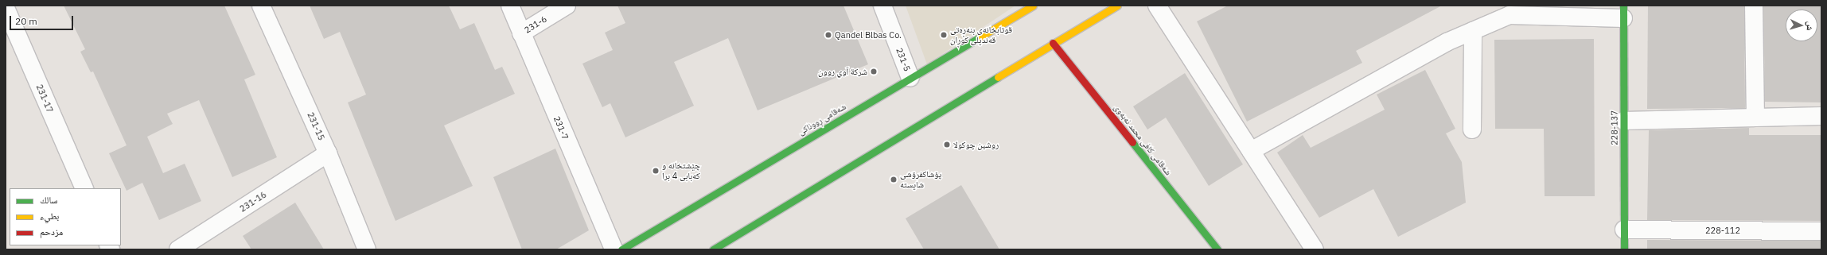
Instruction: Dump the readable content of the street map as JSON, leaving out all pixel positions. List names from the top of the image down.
{
  "streets": {
    "main road": ["شەقامی ڕووناکی", "228-137", "شەقامی کافی محمد نەبەوی"],
    "street": [
      "231-6",
      "231-5",
      "231-17",
      "231-15",
      "231-7",
      "231-16",
      "228-112"
    ]
  },
  "crossings": [
    ["231-6", "231-7"],
    ["231-5", "شەقامی ڕووناکی"],
    ["231-15", "231-16"],
    ["228-137", "228-112"]
  ],
  "places": [
    "Qandel Blbas Co.",
    "قوتابخانەی بنەڕەتی قەندیلی کوڕان",
    "شركة آوي روون",
    "روشين چوكولا",
    "چێشتخانە و کەبابی 4 برا",
    "پۆشاکفرۆشی شایستە"
  ],
  "legend": ["سالك", "بطيء", "مزدحم"],
  "scale_bar": "20 m",
  "north": "right"
}
